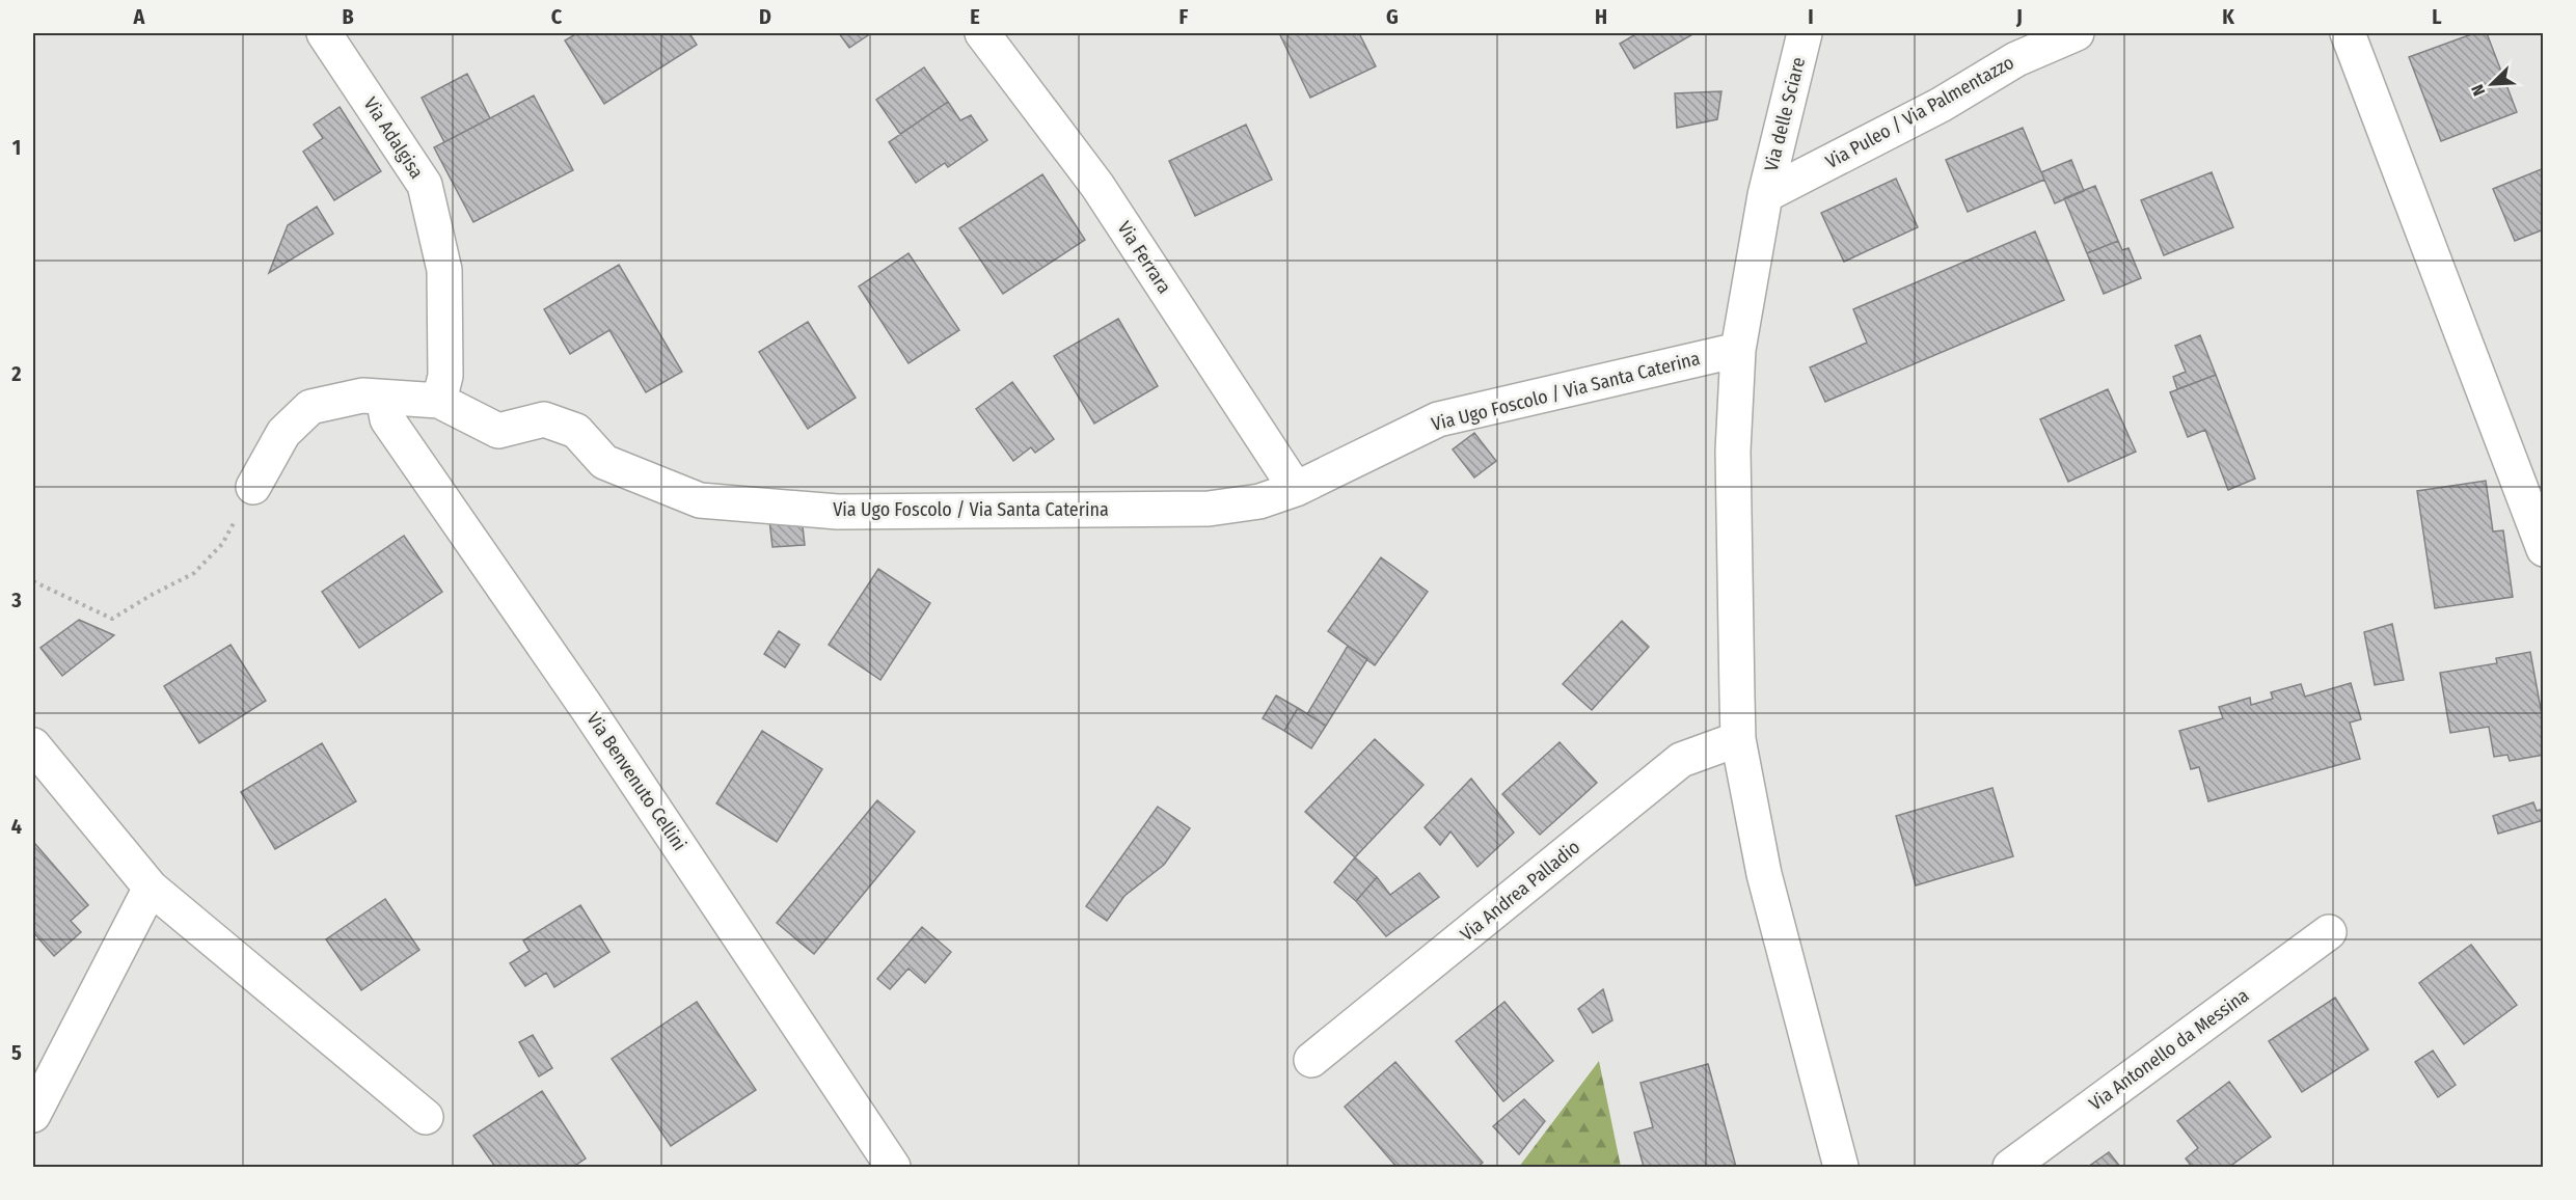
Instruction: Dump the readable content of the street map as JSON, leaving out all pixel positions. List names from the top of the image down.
{
  "streets": {
    "street": [
      "Via Puleo / Via Palmentazzo",
      "Via delle Sciare",
      "Via Adalgisa",
      "Via Ferrara",
      "Via Ugo Foscolo / Via Santa Caterina",
      "Via Benvenuto Cellini",
      "Via Andrea Palladio",
      "Via Antonello da Messina"
    ]
  },
  "crossings": [
    ["Via Puleo / Via Palmentazzo", "Via delle Sciare"],
    ["Via delle Sciare", "Via Ugo Foscolo / Via Santa Caterina"],
    ["Via delle Sciare", "Via Andrea Palladio"],
    ["Via Adalgisa", "Via Ugo Foscolo / Via Santa Caterina"],
    ["Via Ferrara", "Via Ugo Foscolo / Via Santa Caterina"],
    ["Via Ugo Foscolo / Via Santa Caterina", "Via Benvenuto Cellini"]
  ],
  "north": "bottom left",
  "grid": {
    "columns": [
      "A",
      "B",
      "C",
      "D",
      "E",
      "F",
      "G",
      "H",
      "I",
      "J",
      "K",
      "L"
    ],
    "rows": [
      "1",
      "2",
      "3",
      "4",
      "5"
    ]
  }
}
